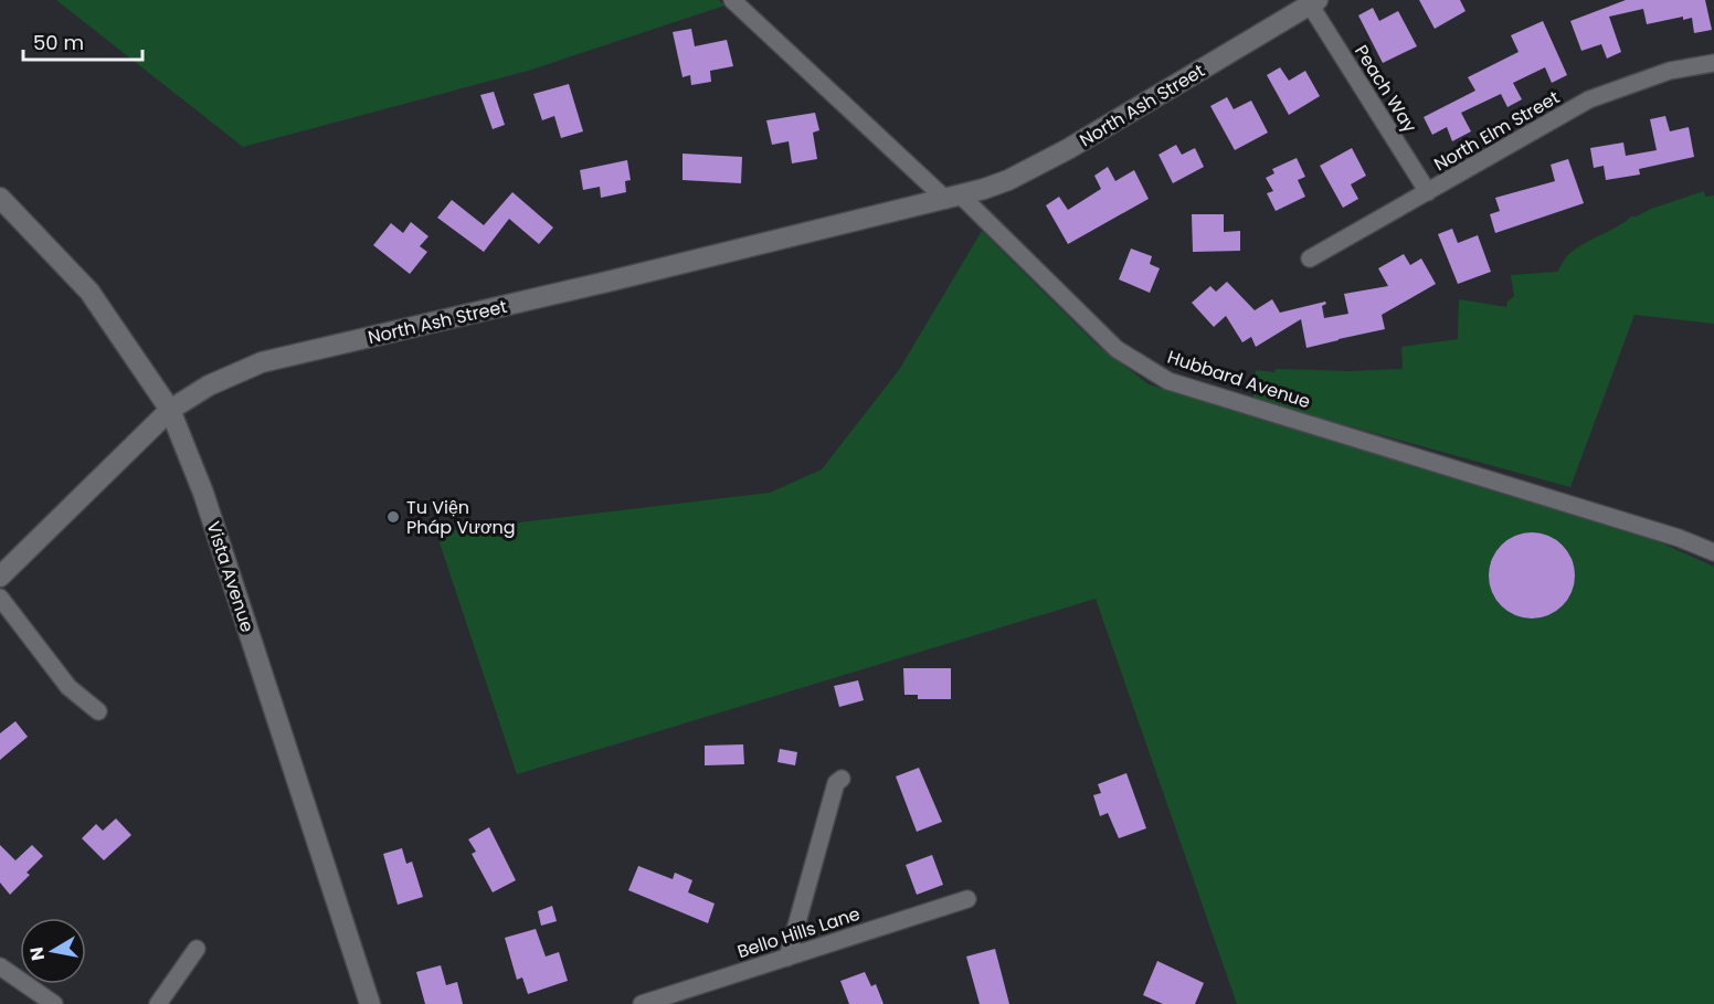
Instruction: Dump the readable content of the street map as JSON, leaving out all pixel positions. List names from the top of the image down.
{
  "streets": {
    "main road": ["North Ash Street", "Vista Avenue"],
    "street": [
      "Peach Way",
      "North Elm Street",
      "Hubbard Avenue",
      "Bello Hills Lane"
    ]
  },
  "crossings": [
    ["Peach Way", "North Ash Street"],
    ["Peach Way", "North Elm Street"],
    ["North Ash Street", "Hubbard Avenue"],
    ["North Ash Street", "Vista Avenue"]
  ],
  "places": ["Tu Viện Pháp Vương"],
  "scale_bar": "50 m",
  "north": "left"
}
